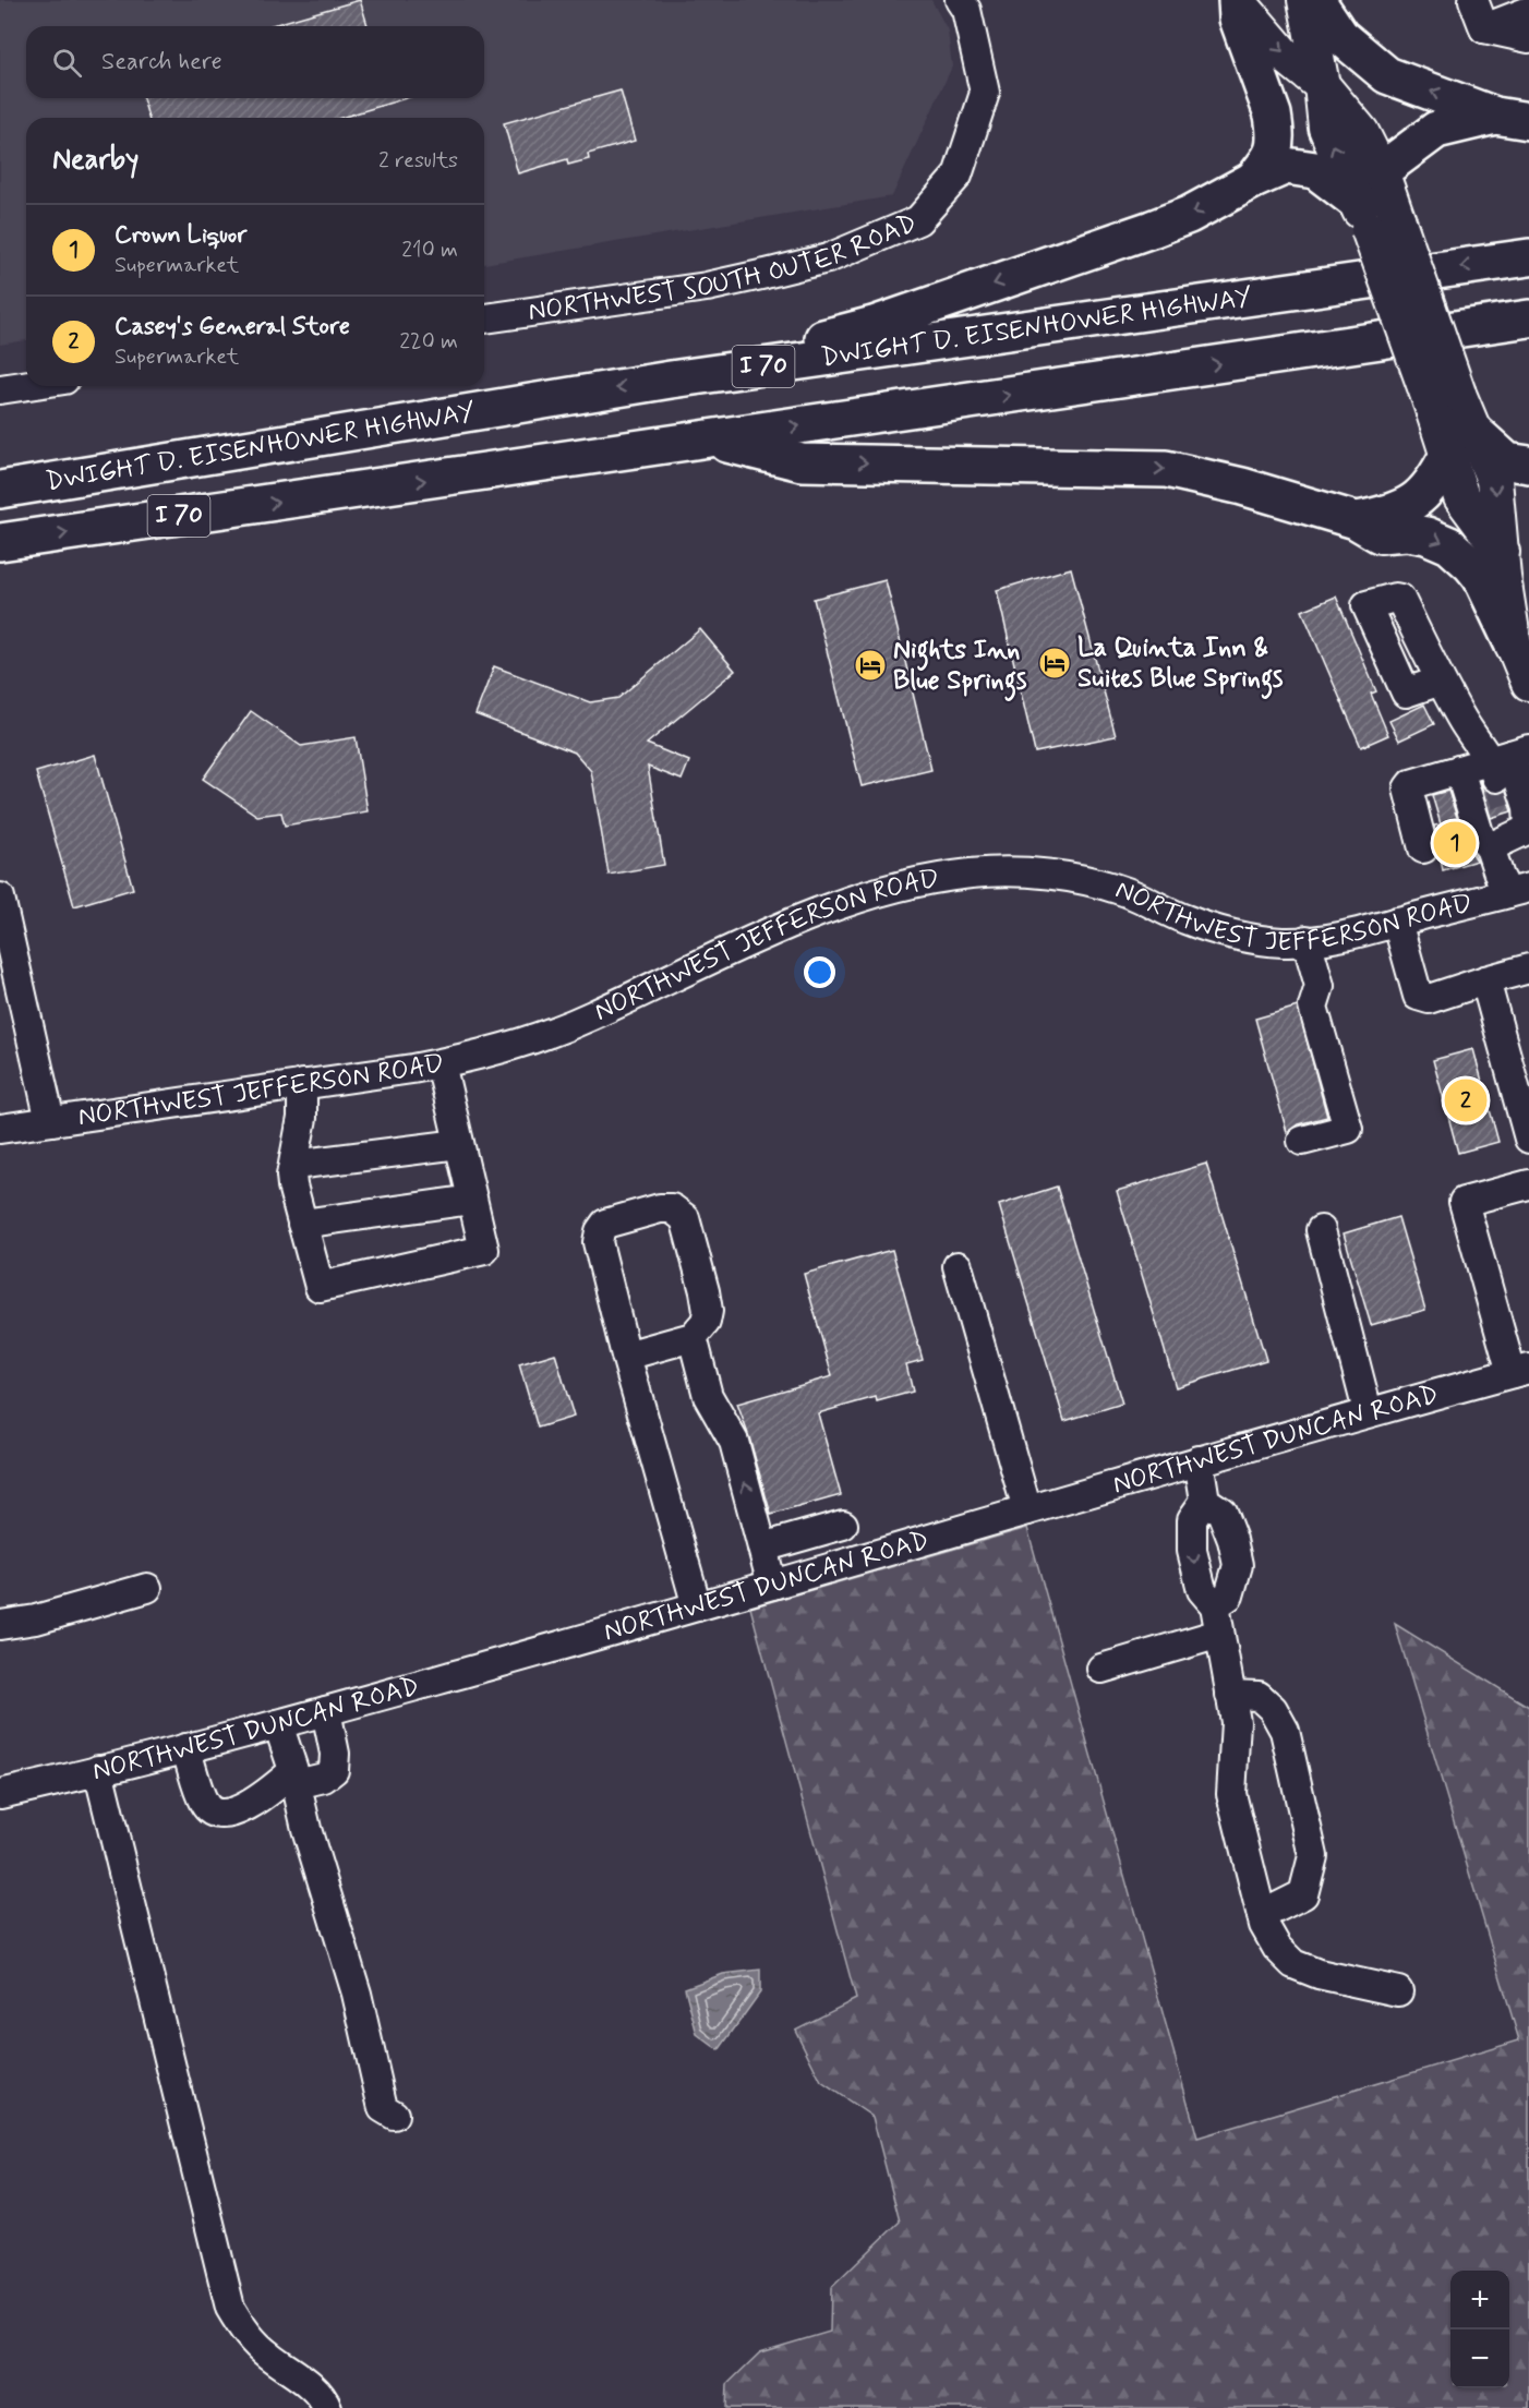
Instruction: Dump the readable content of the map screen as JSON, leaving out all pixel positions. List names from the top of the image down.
{
  "streets": {
    "highway": ["DWIGHT D. EISENHOWER HIGHWAY", "I 70"],
    "street": ["NORTHWEST SOUTH OUTER ROAD", "NORTHWEST JEFFERSON ROAD", "NORTHWEST DUNCAN ROAD"]
  },
  "places": {
    "hotel": ["La Quinta Inn & Suites Blue Springs", "Nights Inn Blue Springs"]
  },
  "page": {
    "search": "Search here",
    "heading": ["Nearby", "2 results"],
    "list": [
      {
        "mark": "1",
        "name": "Crown Liquor",
        "note": "Supermarket",
        "value": "210 m"
      },
      {
        "mark": "2",
        "name": "Casey's General Store",
        "note": "Supermarket",
        "value": "220 m"
      }
    ],
    "pins": ["1", "2"],
    "map_buttons": ["+", "−"]
  }
}
